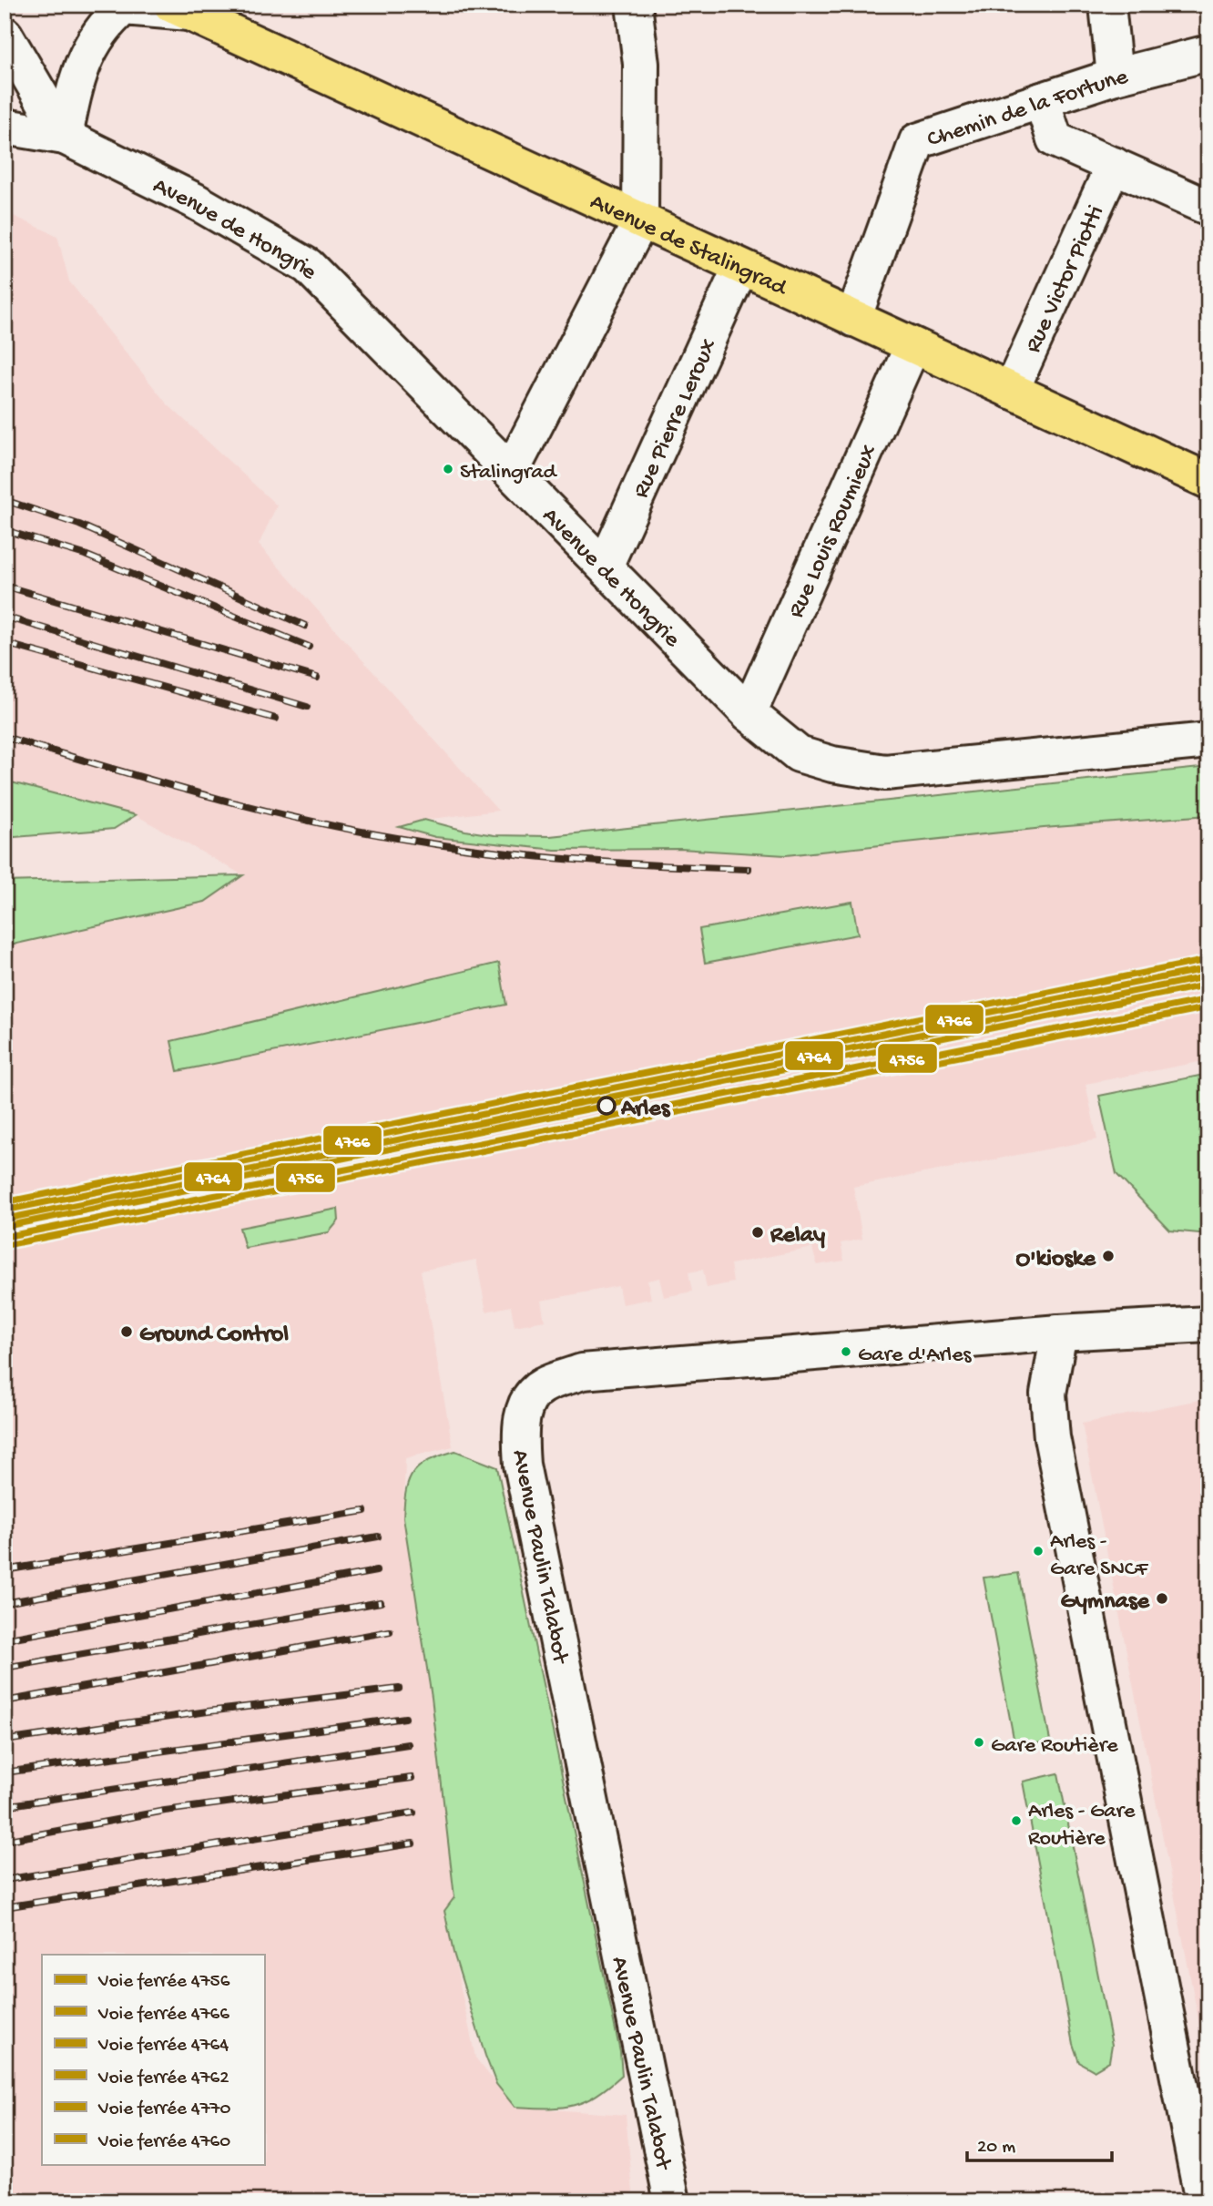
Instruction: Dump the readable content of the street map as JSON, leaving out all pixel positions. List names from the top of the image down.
{
  "streets": {
    "main road": ["Avenue de Stalingrad"],
    "street": [
      "Chemin de la Fortune",
      "Avenue de Hongrie",
      "Rue Victor Piotti",
      "Rue Pierre Leroux",
      "Rue Louis Roumieux",
      "Avenue Paulin Talabot"
    ]
  },
  "crossings": [
    ["Chemin de la Fortune", "Avenue de Stalingrad"],
    ["Avenue de Hongrie", "Rue Pierre Leroux"],
    ["Avenue de Hongrie", "Rue Louis Roumieux"],
    ["Avenue de Stalingrad", "Rue Victor Piotti"],
    ["Avenue de Stalingrad", "Rue Pierre Leroux"],
    ["Avenue de Stalingrad", "Rue Louis Roumieux"]
  ],
  "places": [
    "Stalingrad",
    "Arles",
    "Relay",
    "O'kioske",
    "Ground Control",
    "Gare d'Arles",
    "Arles - Gare SNCF",
    "Gymnase",
    "Gare Routière",
    "Arles - Gare Routière"
  ],
  "lines": [
    "rail line 4762",
    "rail line 4766",
    "rail line 4764",
    "rail line 4770",
    "rail line 4756",
    "rail line 4760"
  ],
  "legend": [
    "Voie ferrée 4756",
    "Voie ferrée 4766",
    "Voie ferrée 4764",
    "Voie ferrée 4762",
    "Voie ferrée 4770",
    "Voie ferrée 4760"
  ],
  "scale_bar": "20 m"
}
